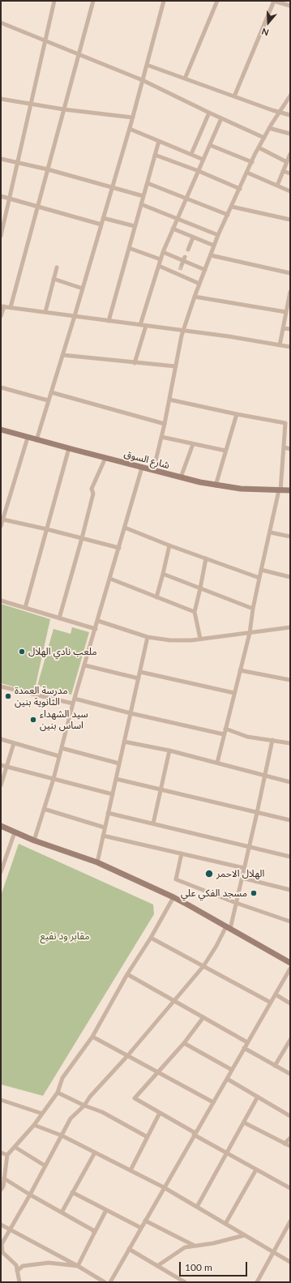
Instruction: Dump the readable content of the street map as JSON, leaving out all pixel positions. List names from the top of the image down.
{
  "streets": {
    "street": ["شارع السوق"]
  },
  "parks": ["مقابر ود نفيع"],
  "places": [
    "ملعب نادي الهلال",
    "مدرسة العمدة الثانوية بنين",
    "سيد الشهداء اساس بنين",
    "الهلال الاحمر",
    "مسجد الفكي علي"
  ],
  "scale_bar": "100 m",
  "north": "bottom"
}
